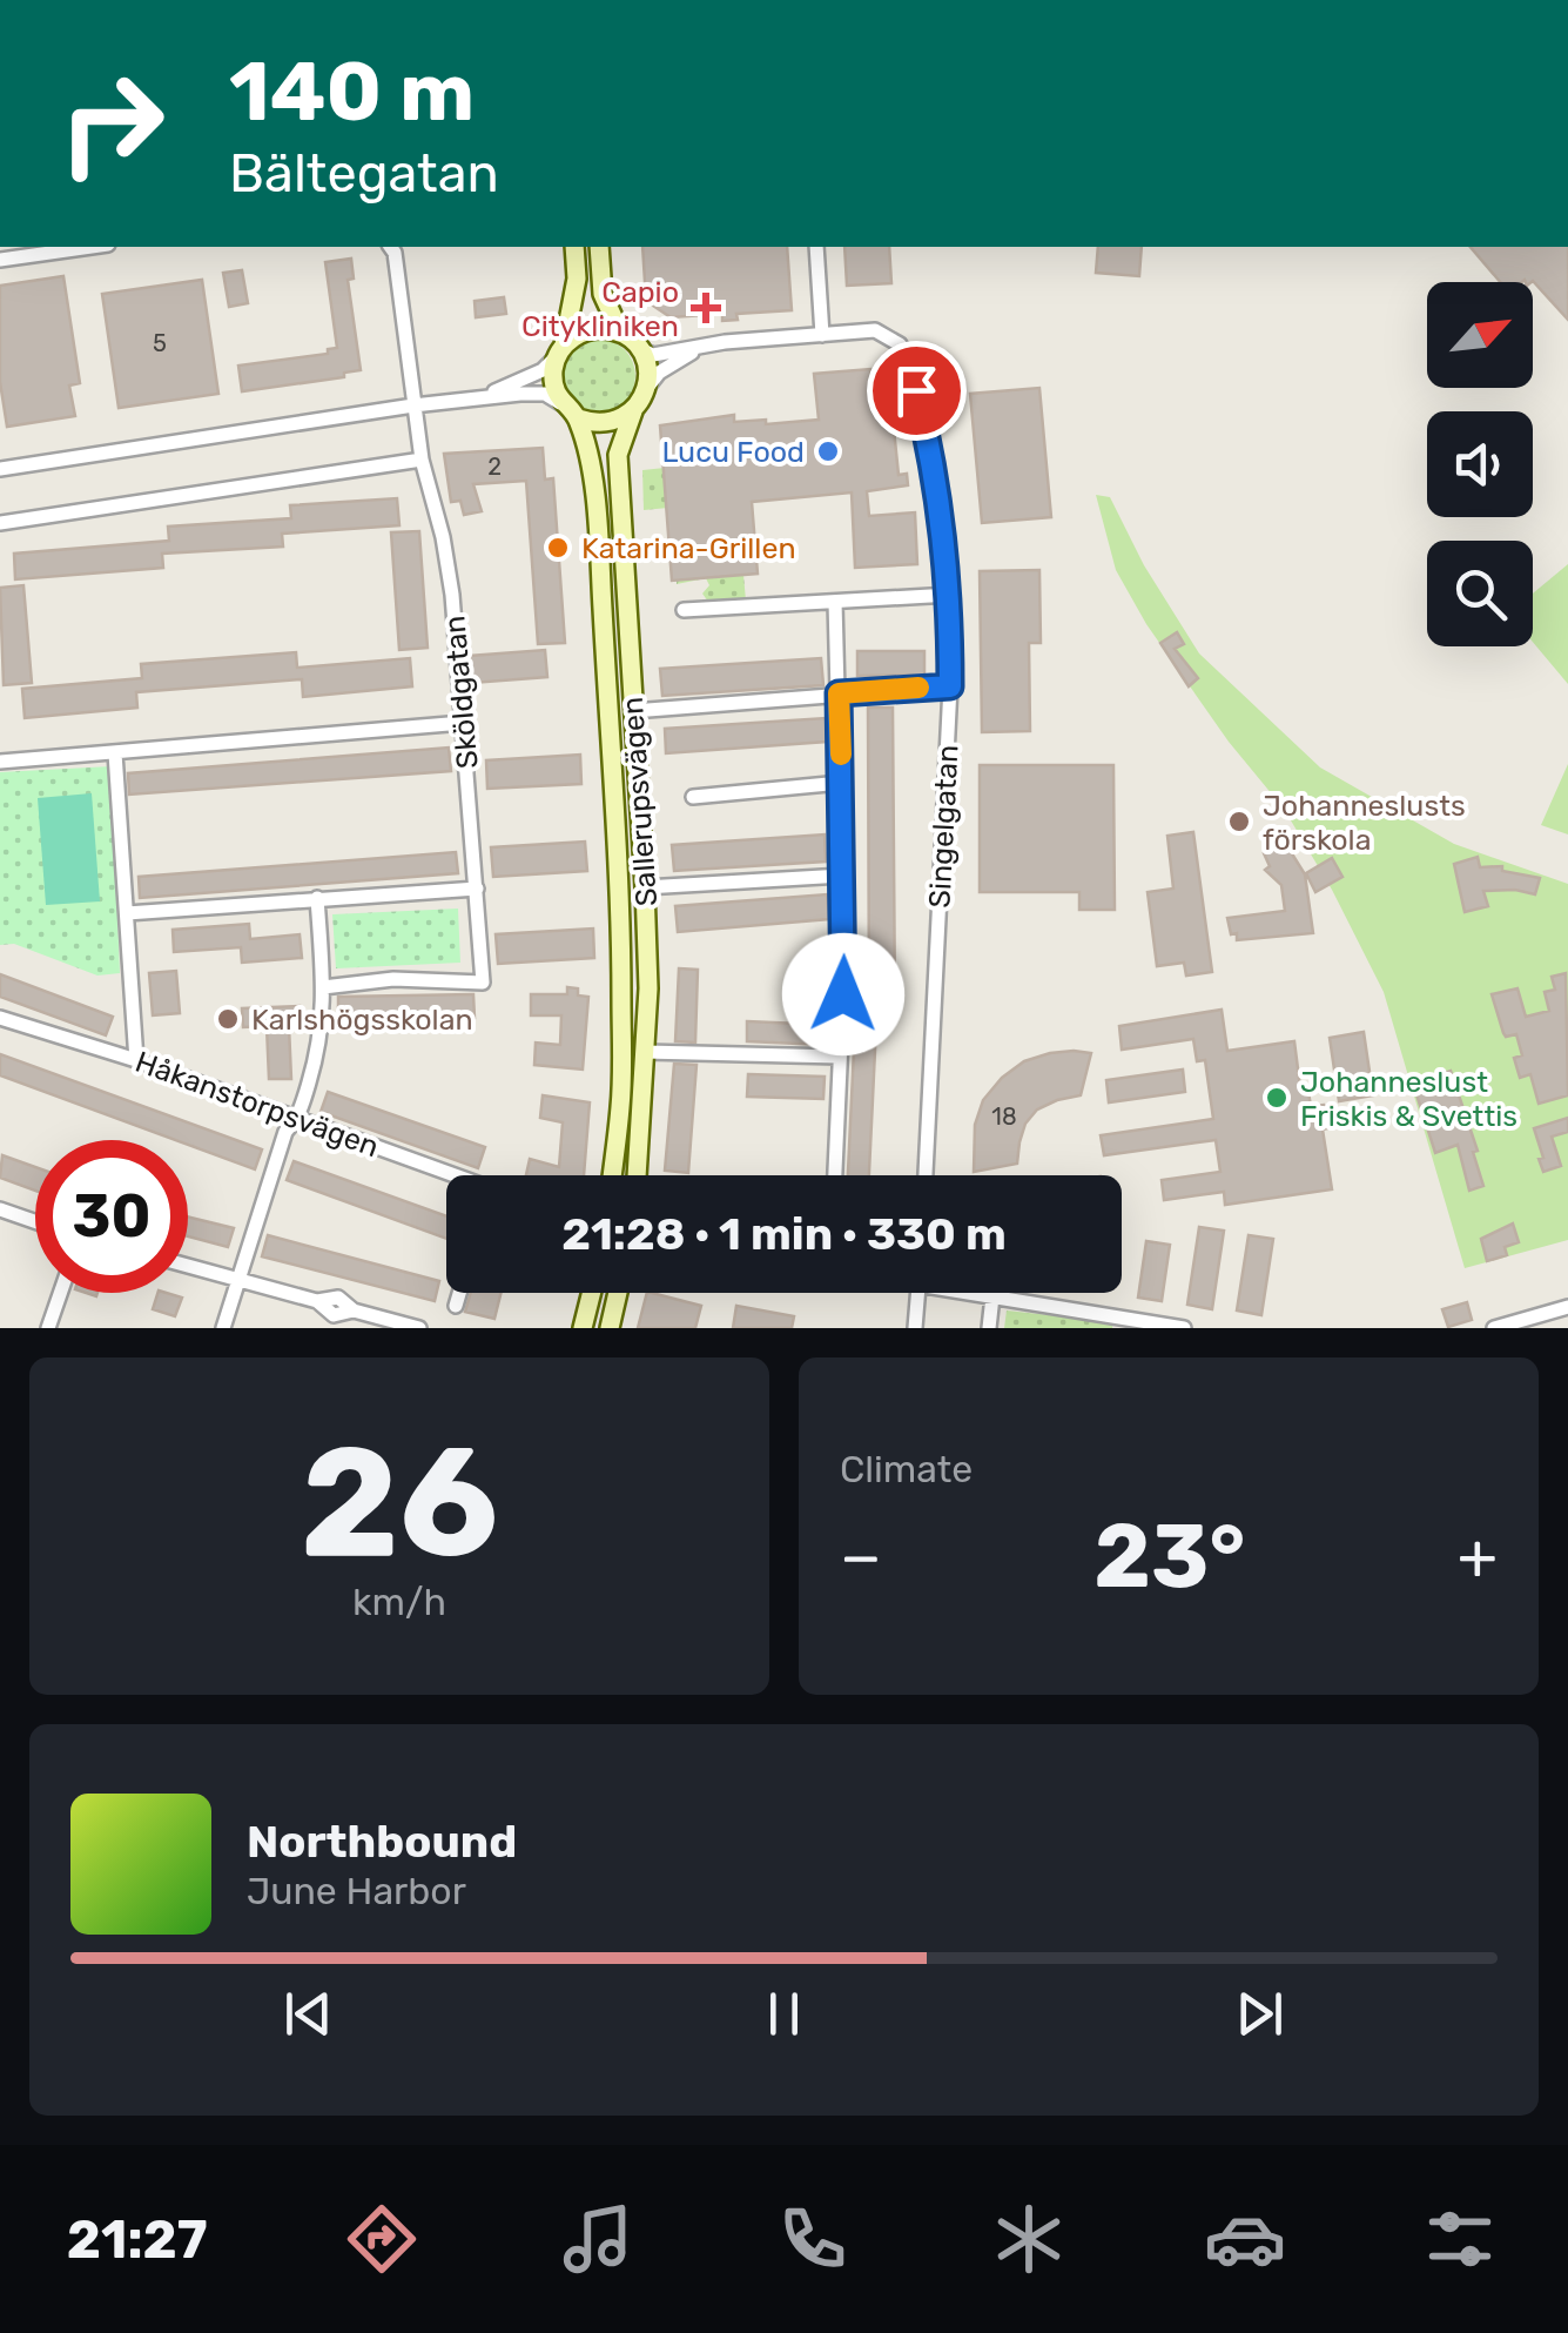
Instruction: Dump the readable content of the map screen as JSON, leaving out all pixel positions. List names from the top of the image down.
{
  "streets": {
    "main road": ["Sallerupsvägen"],
    "street": ["Sköldgatan", "Singelgatan", "Håkanstorpsvägen"]
  },
  "crossings": [
    ["Sallerupsvägen", "Singelgatan"]
  ],
  "places": {
    "health": ["Capio Citykliniken"],
    "other": [
      "Lucu Food",
      "Katarina-Grillen",
      "Johanneslusts förskola",
      "Karlshögsskolan",
      "Johanneslust Friskis & Svettis"
    ]
  },
  "house_numbers": ["5", "2", "18"],
  "north": "top right",
  "page": {
    "turn": ["140 m", "Bältegatan"],
    "limit": "30",
    "trip": "21:28 · 1 min · 330 m",
    "tile": [
      ["26", "km/h"],
      "Climate"
    ],
    "heat": ["−", "23°", "+"],
    "song": ["Northbound", "June Harbor"],
    "tabs": "21:27"
  }
}
